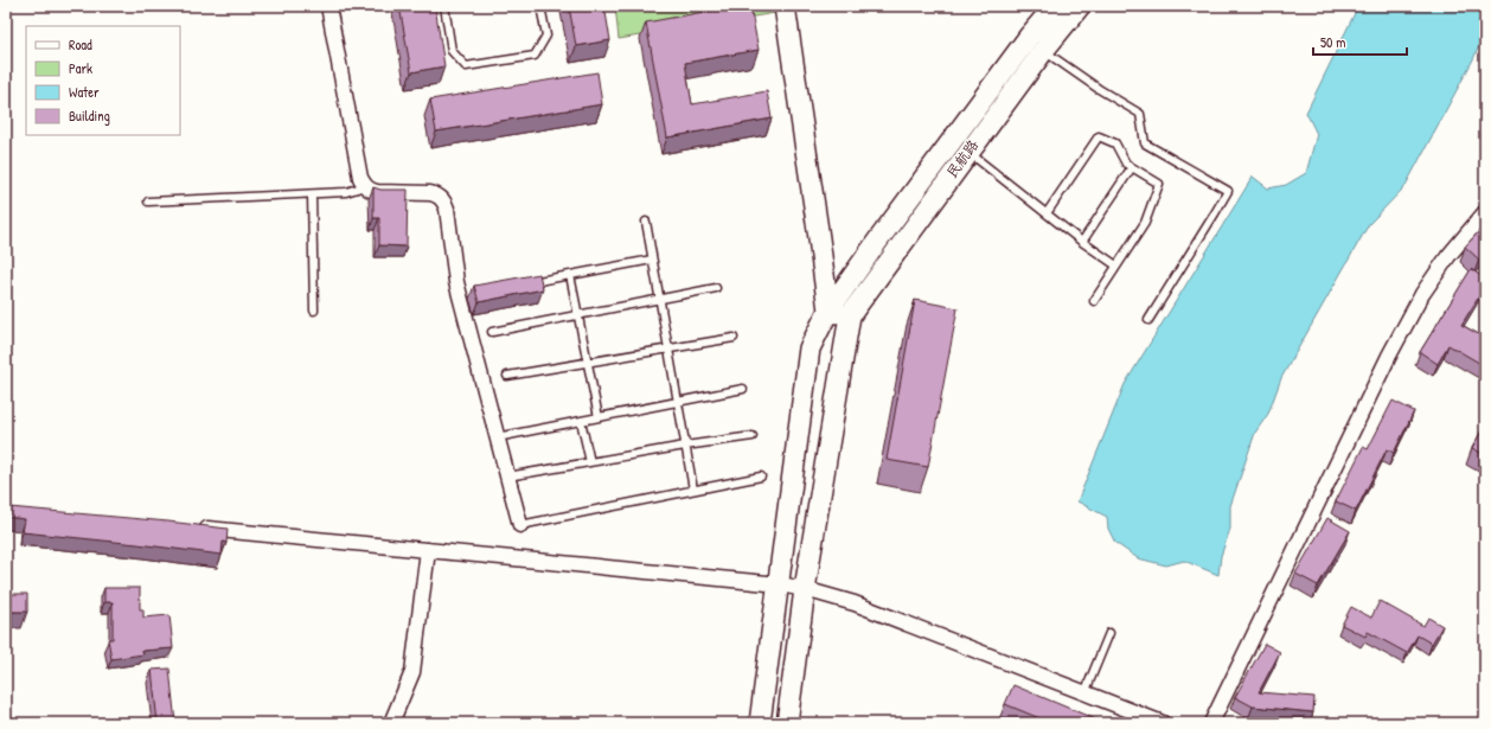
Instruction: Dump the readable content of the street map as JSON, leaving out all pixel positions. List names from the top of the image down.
{
  "streets": {
    "main road": ["民航路"]
  },
  "legend": [
    "Road",
    "Park",
    "Water",
    "Building"
  ],
  "scale_bar": "50 m"
}
